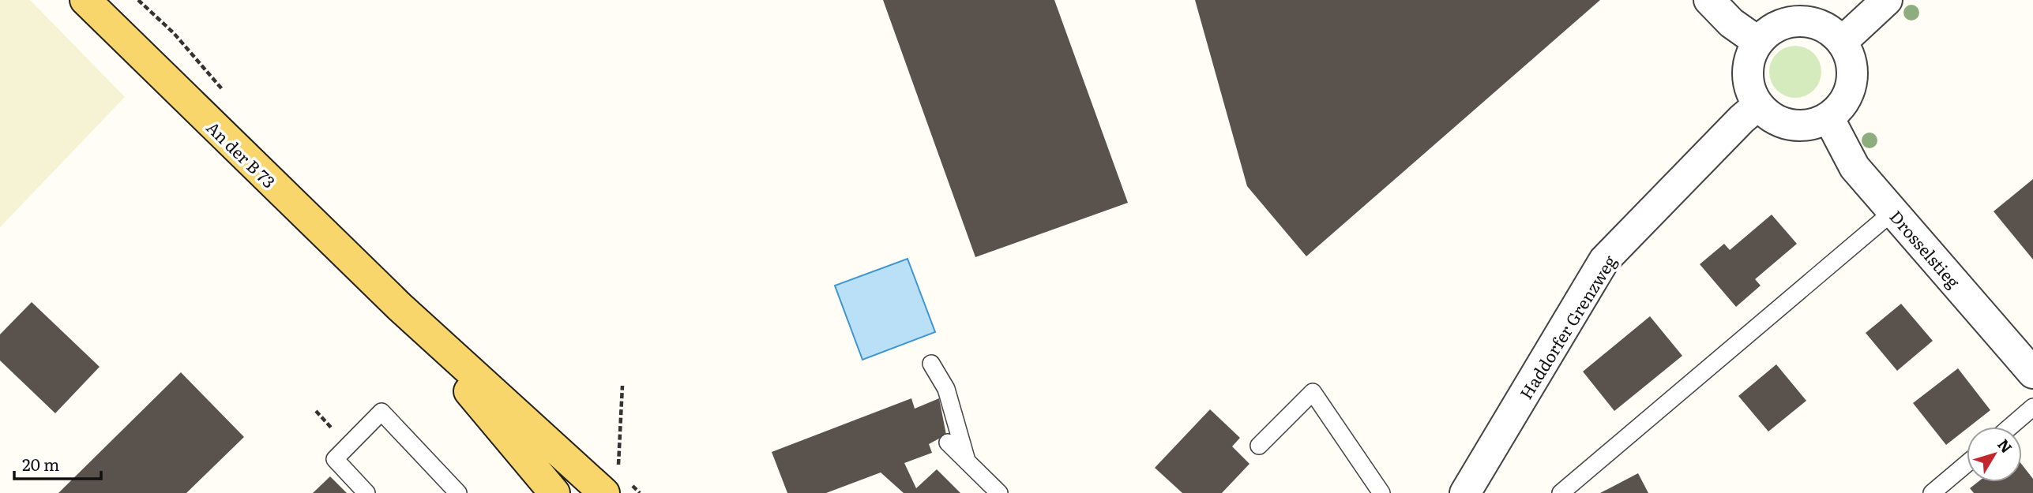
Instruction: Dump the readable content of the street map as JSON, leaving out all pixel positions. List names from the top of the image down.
{
  "streets": {
    "main road": ["An der B 73"],
    "street": ["Drosselstieg", "Haddorfer Grenzweg"]
  },
  "crossings": [
    ["Drosselstieg", "Haddorfer Grenzweg"]
  ],
  "scale_bar": "20 m",
  "north": "top right"
}
